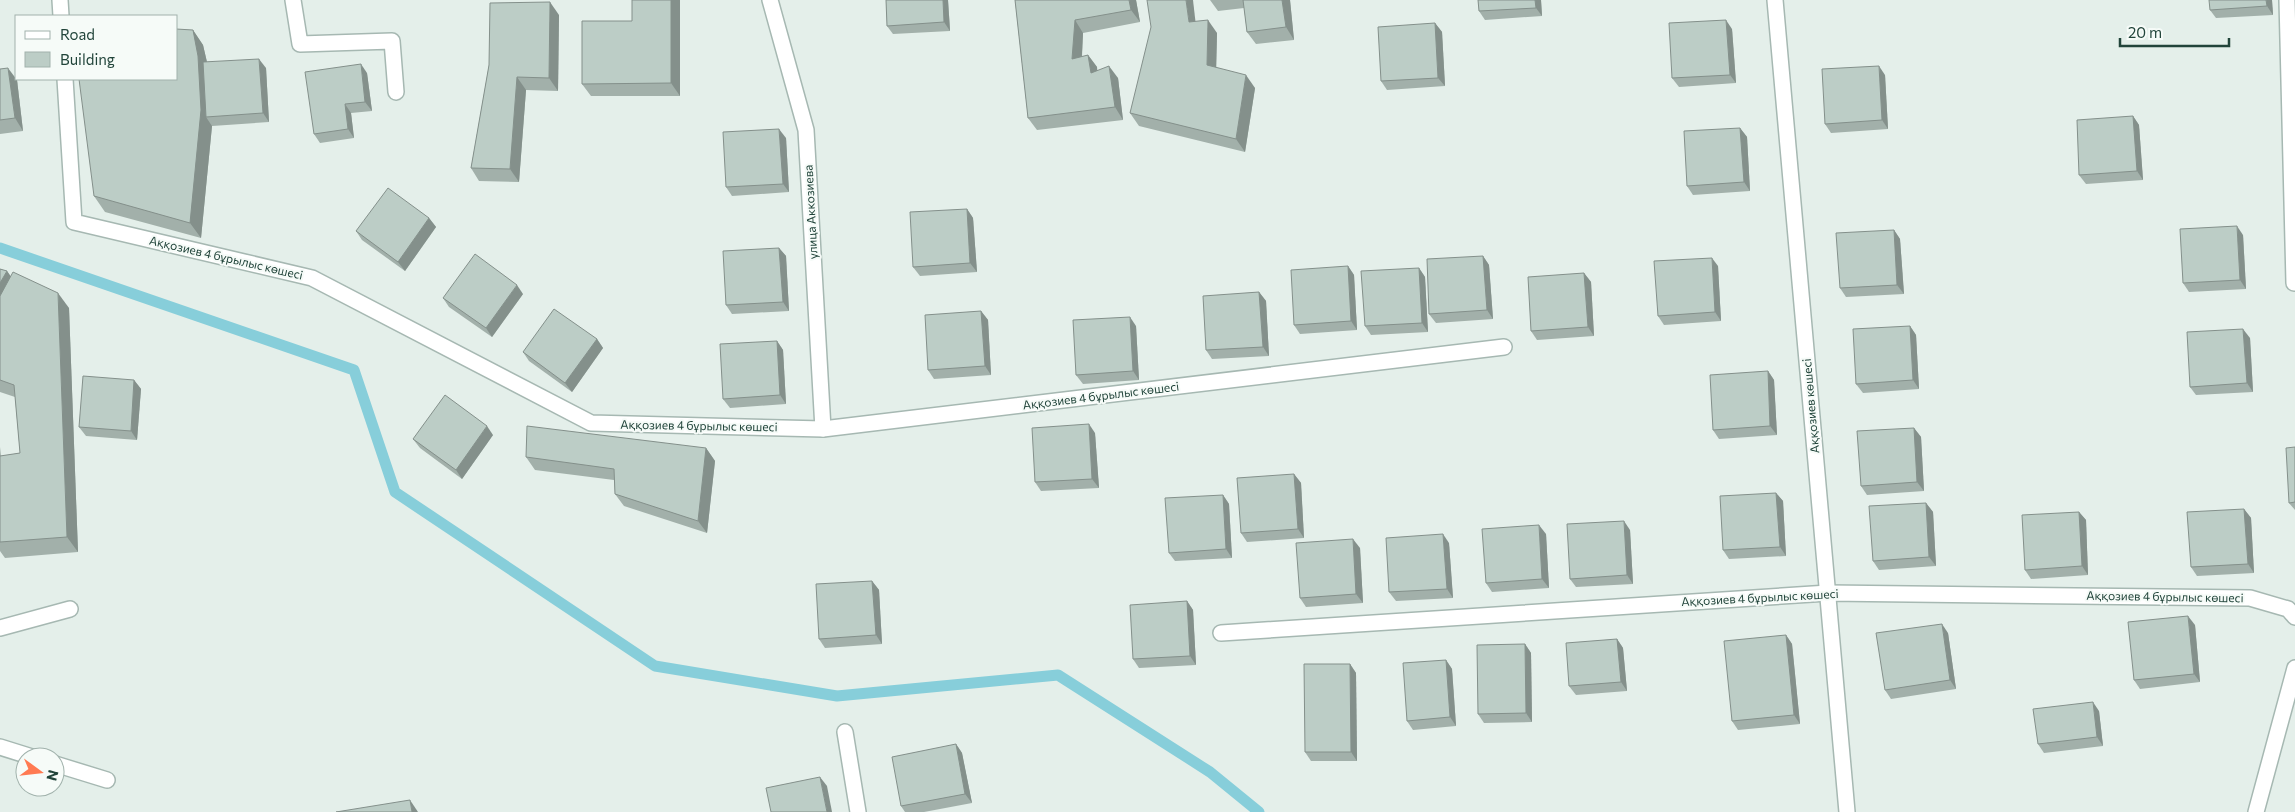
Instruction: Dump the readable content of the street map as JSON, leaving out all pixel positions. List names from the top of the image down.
{
  "streets": {
    "street": ["улица Аккозиева", "Аққозиев 4 бұрылыс көшесі", "Аққозиев көшесі"]
  },
  "crossings": [
    ["улица Аккозиева", "Аққозиев 4 бұрылыс көшесі"],
    ["Аққозиев 4 бұрылыс көшесі", "Аққозиев көшесі"]
  ],
  "legend": ["Road", "Building"],
  "scale_bar": "20 m",
  "north": "right"
}
